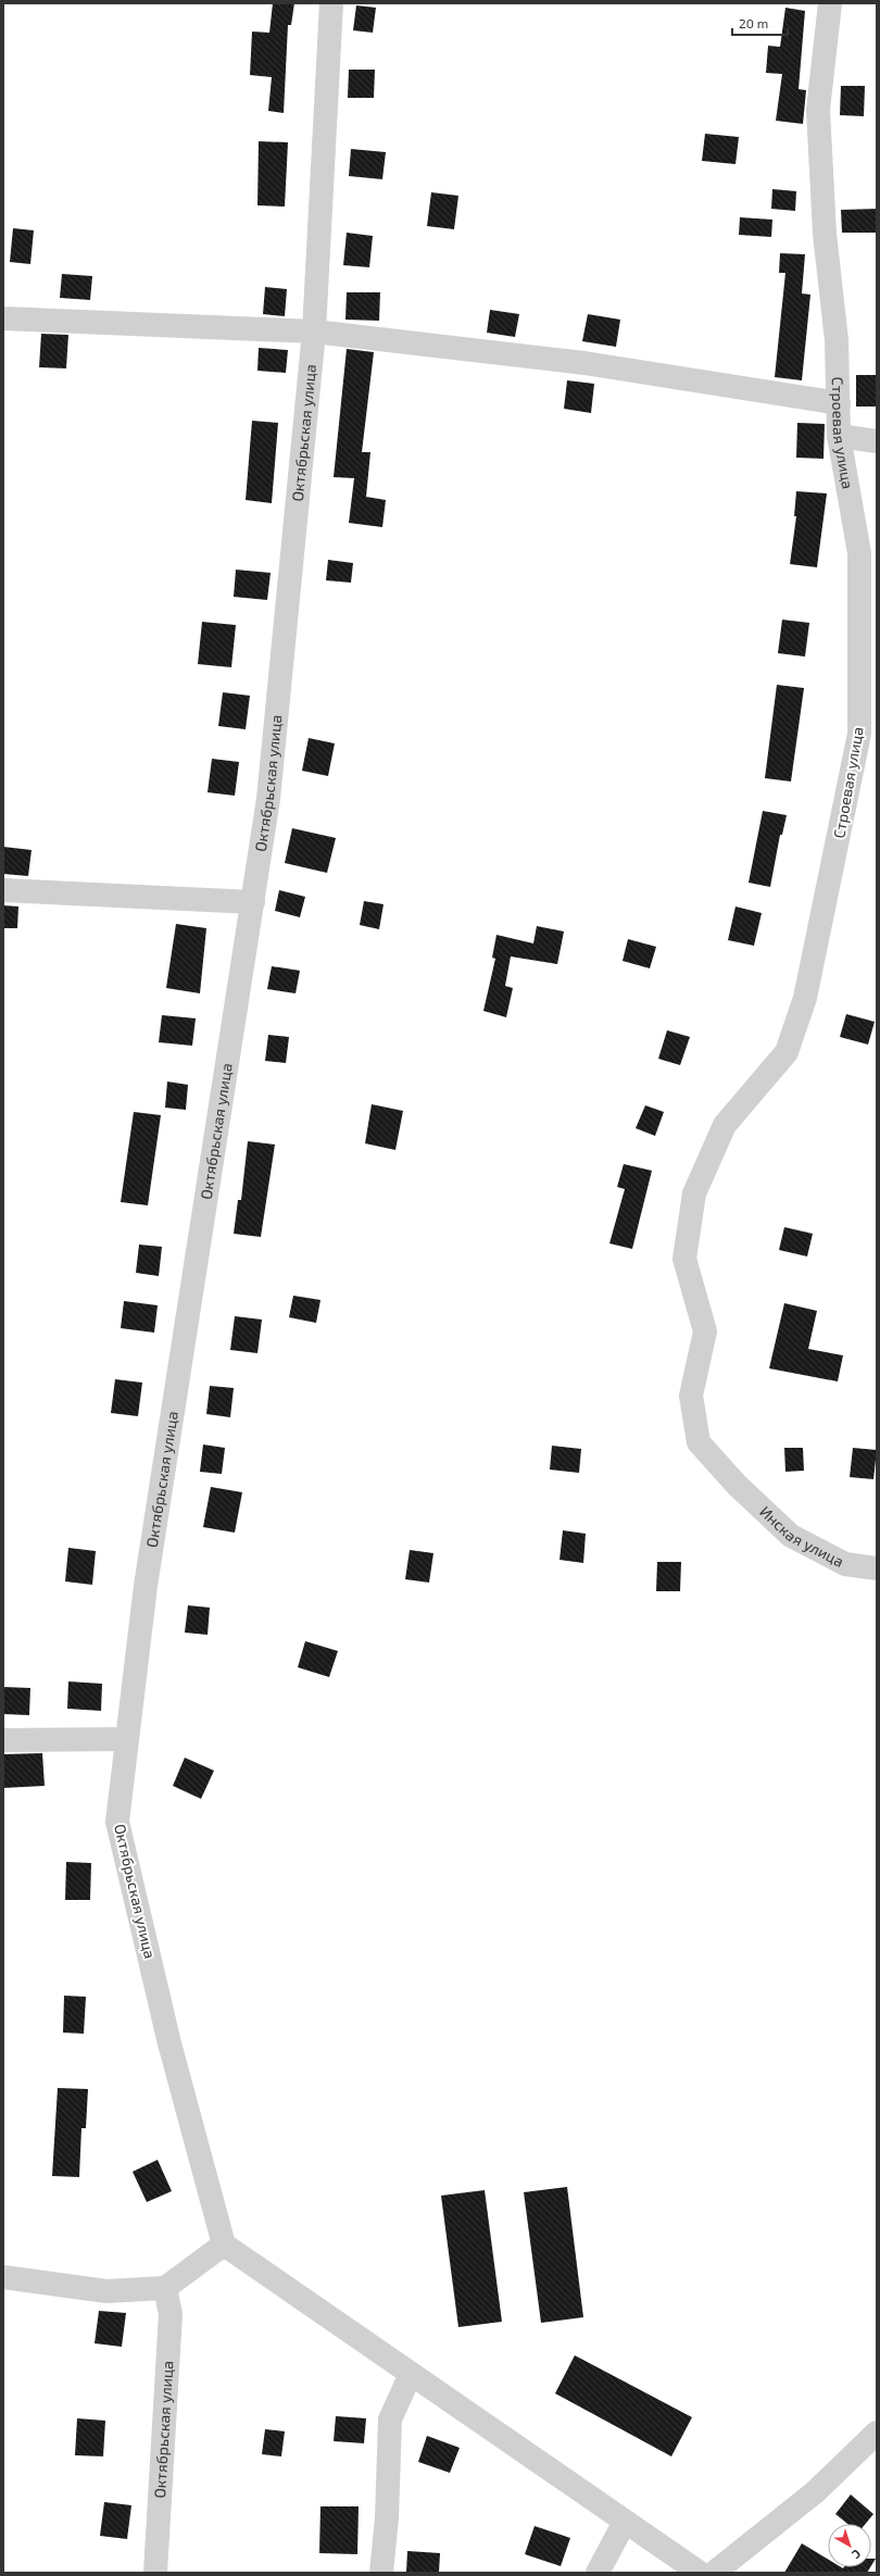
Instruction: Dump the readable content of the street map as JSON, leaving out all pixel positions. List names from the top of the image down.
{
  "streets": {
    "street": ["Октябрьская улица", "Строевая улица", "Инская улица"]
  },
  "crossings": [
    ["Строевая улица", "Инская улица"]
  ],
  "scale_bar": "20 m",
  "north": "bottom right"
}
